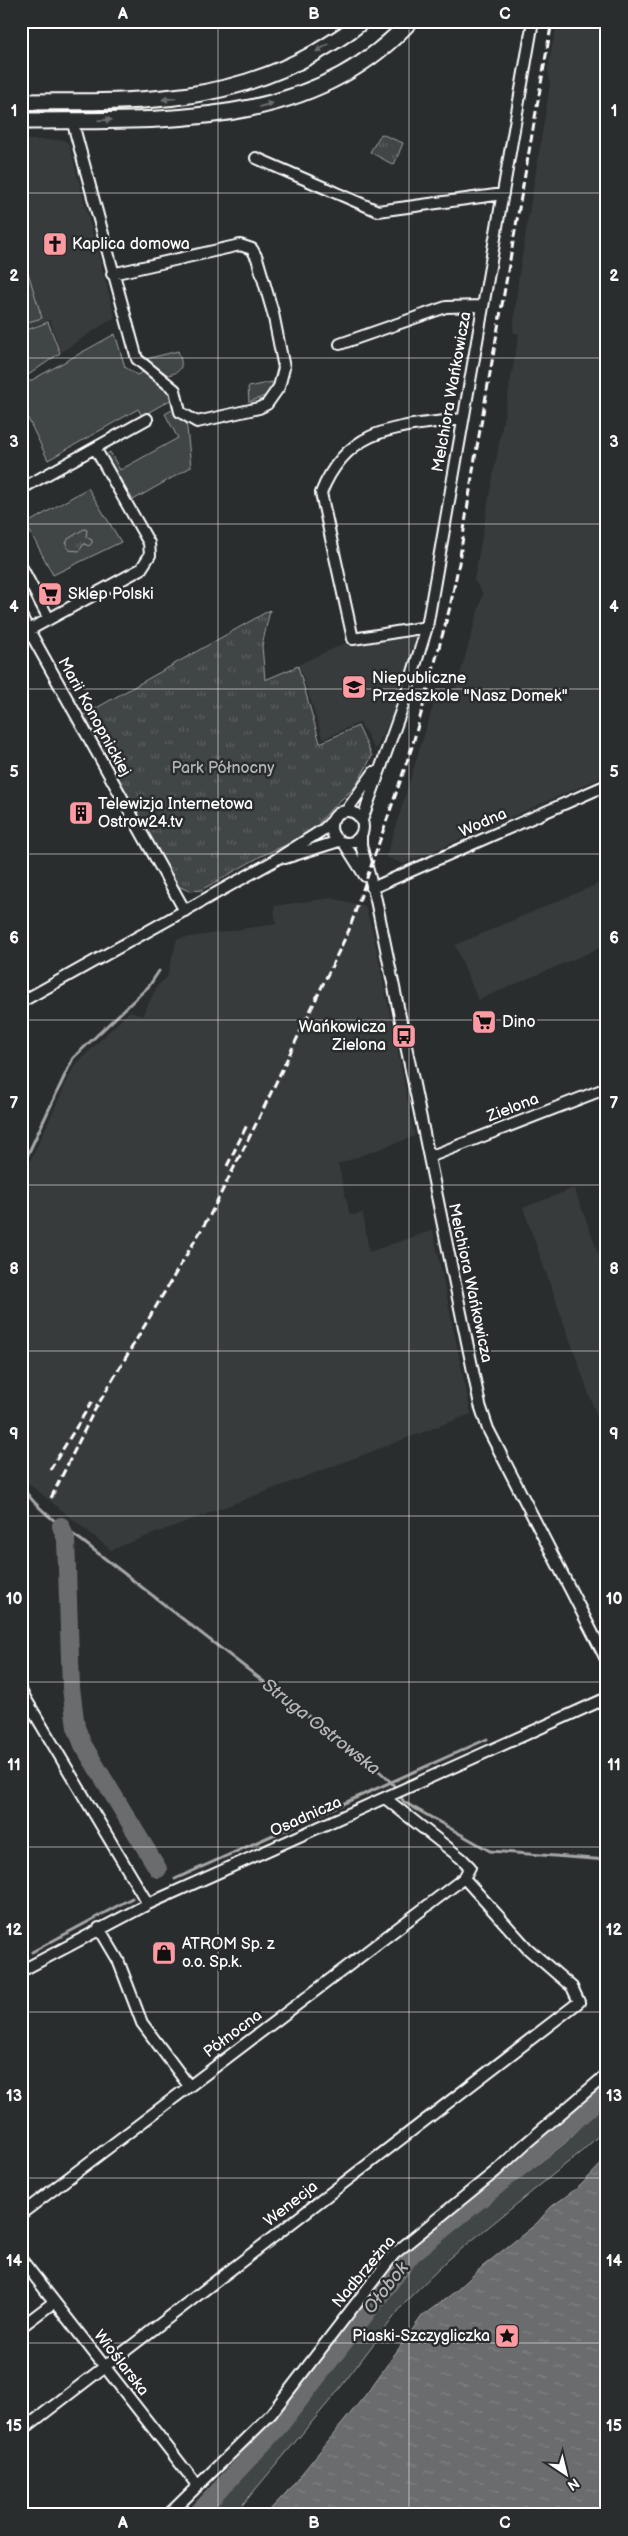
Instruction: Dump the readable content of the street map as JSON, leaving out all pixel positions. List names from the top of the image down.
{
  "streets": {
    "street": [
      "Melchiora Wańkowicza",
      "Marii Konopnickiej",
      "Wodna",
      "Zielona",
      "Osadnicza",
      "Północna",
      "Wenecja",
      "Nadbrzeżna",
      "Wioślarska"
    ]
  },
  "crossings": [
    ["Melchiora Wańkowicza", "Wodna"],
    ["Melchiora Wańkowicza", "Zielona"],
    ["Północna", "Wenecja"],
    ["Wenecja", "Wioślarska"],
    ["Nadbrzeżna", "Wioślarska"]
  ],
  "water": ["Struga Ostrowska", "Ołobok"],
  "parks": ["Park Północny"],
  "places": {
    "church": ["Kaplica domowa"],
    "supermarket": ["Sklep Polski", "Dino"],
    "school or university": ["Niepubliczne Przedszkole \"Nasz Domek\""],
    "building": ["Telewizja Internetowa Ostrow24.tv"],
    "bus stop": ["Wańkowicza Zielona"],
    "shop": ["ATROM Sp. z o.o. Sp.k."],
    "place": ["Piaski-Szczygliczka"]
  },
  "north": "bottom right",
  "grid": {
    "columns": ["A", "B", "C"],
    "rows": [
      "1",
      "2",
      "3",
      "4",
      "5",
      "6",
      "7",
      "8",
      "9",
      "10",
      "11",
      "12",
      "13",
      "14",
      "15"
    ]
  }
}
